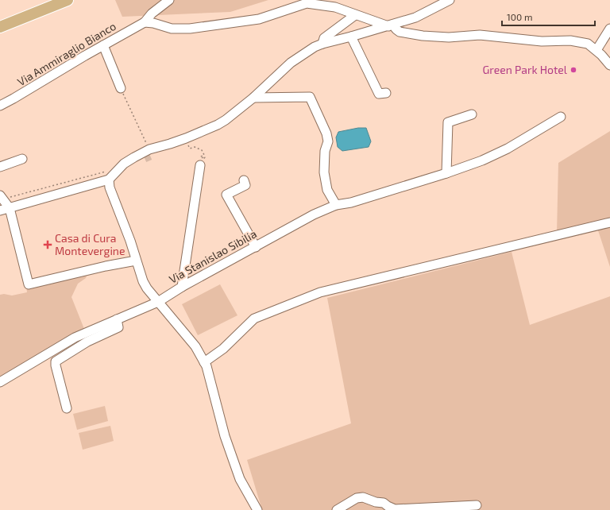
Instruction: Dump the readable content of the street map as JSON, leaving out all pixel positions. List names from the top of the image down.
{
  "streets": {
    "street": ["Via Ammiraglio Bianco", "Via Stanislao Sibilia"]
  },
  "places": {
    "other": ["Green Park Hotel"],
    "health": ["Casa di Cura Montevergine"]
  },
  "scale_bar": "100 m"
}
